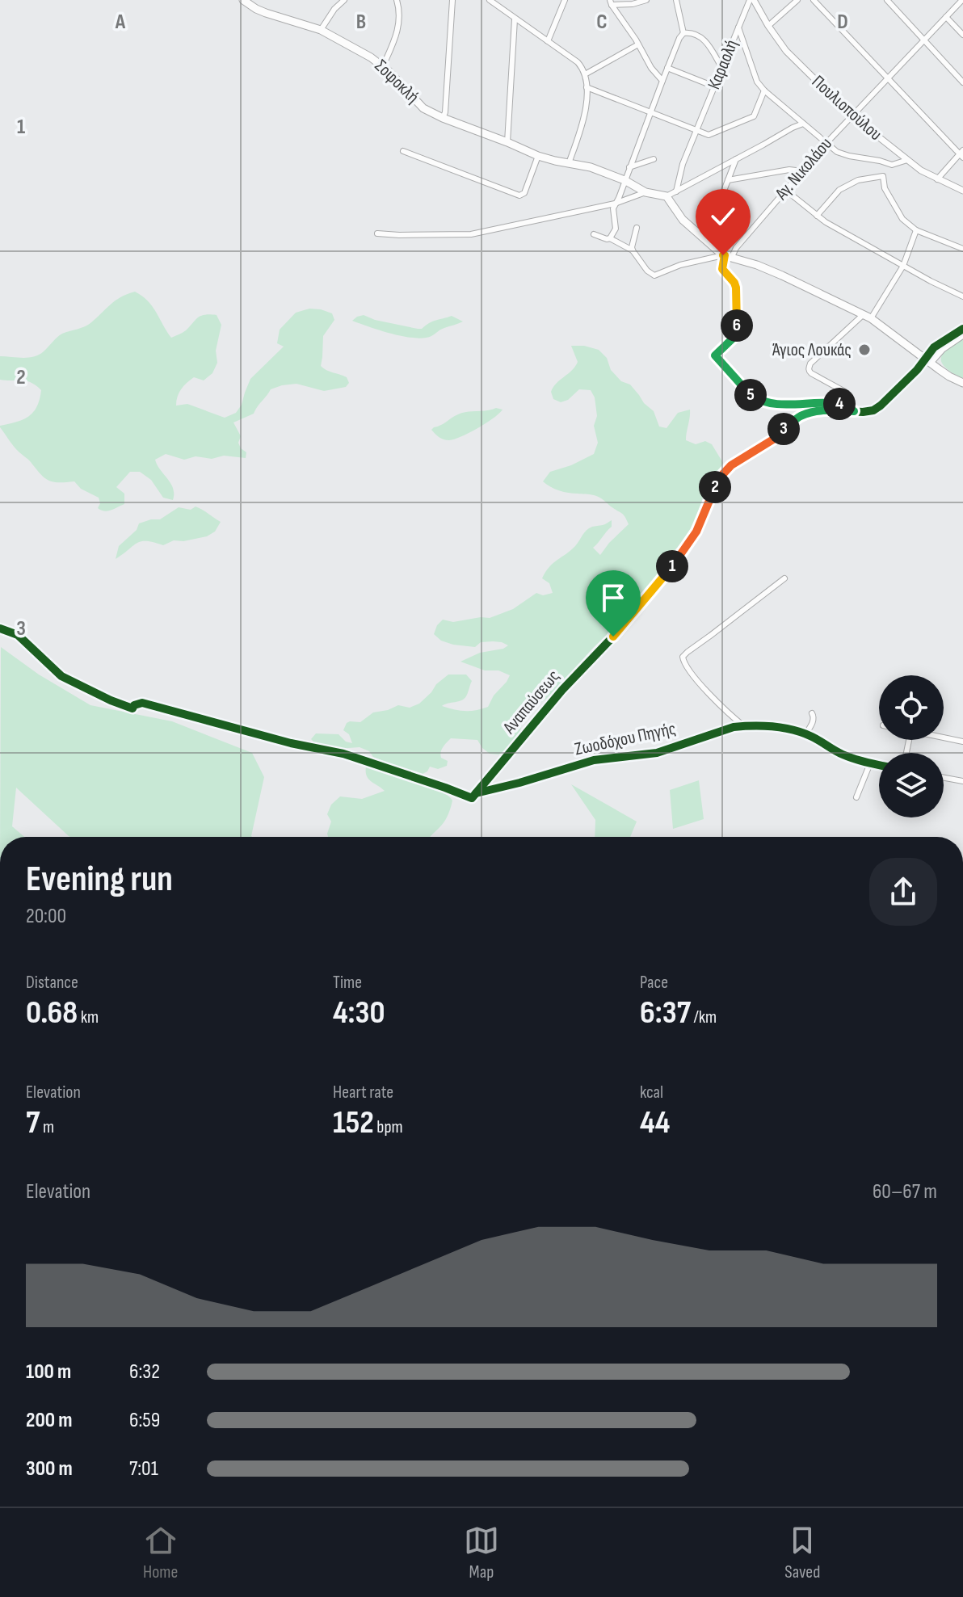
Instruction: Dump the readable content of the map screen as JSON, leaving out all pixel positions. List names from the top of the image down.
{
  "streets": {
    "main road": ["Σοφοκλή"],
    "street": [
      "Καραολή",
      "Πουλιοπούλου",
      "Αγ. Νικολάου",
      "Αναπαύσεως",
      "Ζωοδόχου Πηγής"
    ]
  },
  "crossings": [
    ["Καραολή", "Πουλιοπούλου"],
    ["Πουλιοπούλου", "Αγ. Νικολάου"],
    ["Αναπαύσεως", "Ζωοδόχου Πηγής"]
  ],
  "places": ["Άγιος Λουκάς"],
  "page": {
    "pins": [
      "6",
      "5",
      "4",
      "3",
      "2",
      "1"
    ],
    "heading": ["Evening run", "20:00"],
    "stats": [
      ["Distance", "0.68 km"],
      ["Time", "4:30"],
      ["Pace", "6:37 /km"],
      ["Elevation", "7 m"],
      ["Heart rate", "152 bpm"],
      ["kcal", "44"]
    ],
    "chart": ["Elevation", "60–67 m"],
    "list": [
      {
        "name": "100 m",
        "note": "6:32"
      },
      {
        "name": "200 m",
        "note": "6:59"
      },
      {
        "name": "300 m",
        "note": "7:01"
      }
    ],
    "tabs": ["Home", "Map", "Saved"]
  },
  "grid": {
    "columns": [
      "A",
      "B",
      "C",
      "D"
    ],
    "rows": ["1", "2", "3"]
  }
}
